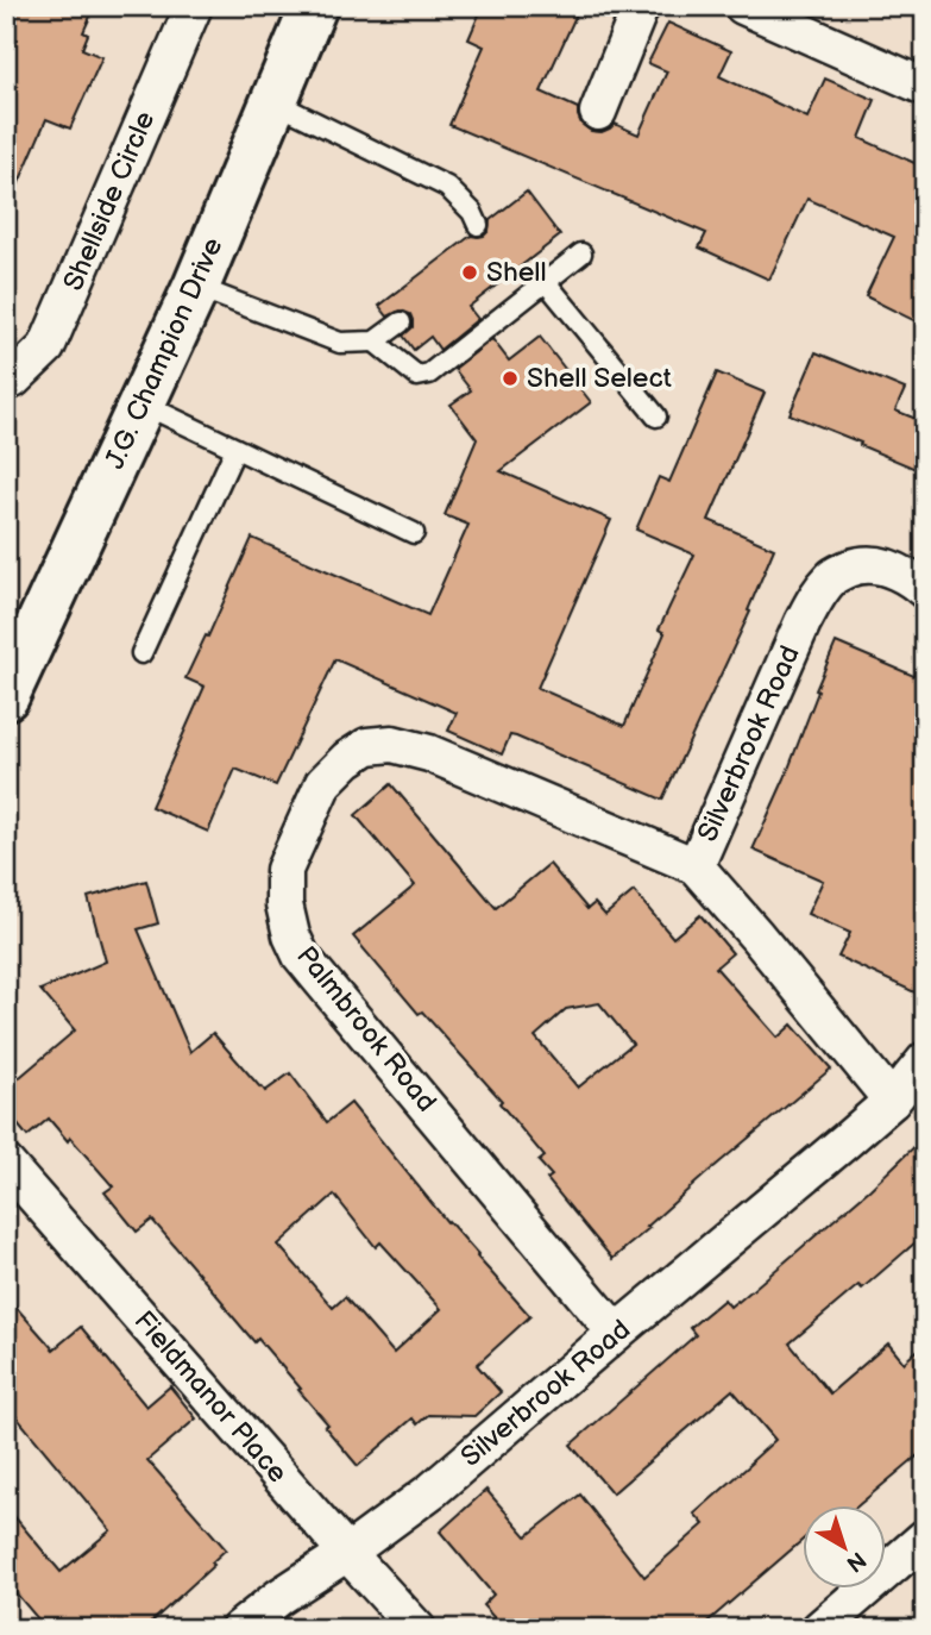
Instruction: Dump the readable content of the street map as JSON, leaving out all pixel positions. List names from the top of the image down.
{
  "streets": {
    "main road": ["J.G. Champion Drive"],
    "street": [
      "Shellside Circle",
      "Silverbrook Road",
      "Palmbrook Road",
      "Fieldmanor Place"
    ]
  },
  "crossings": [
    ["Silverbrook Road", "Palmbrook Road"],
    ["Silverbrook Road", "Fieldmanor Place"]
  ],
  "places": ["Shell", "Shell Select"],
  "north": "bottom right"
}
